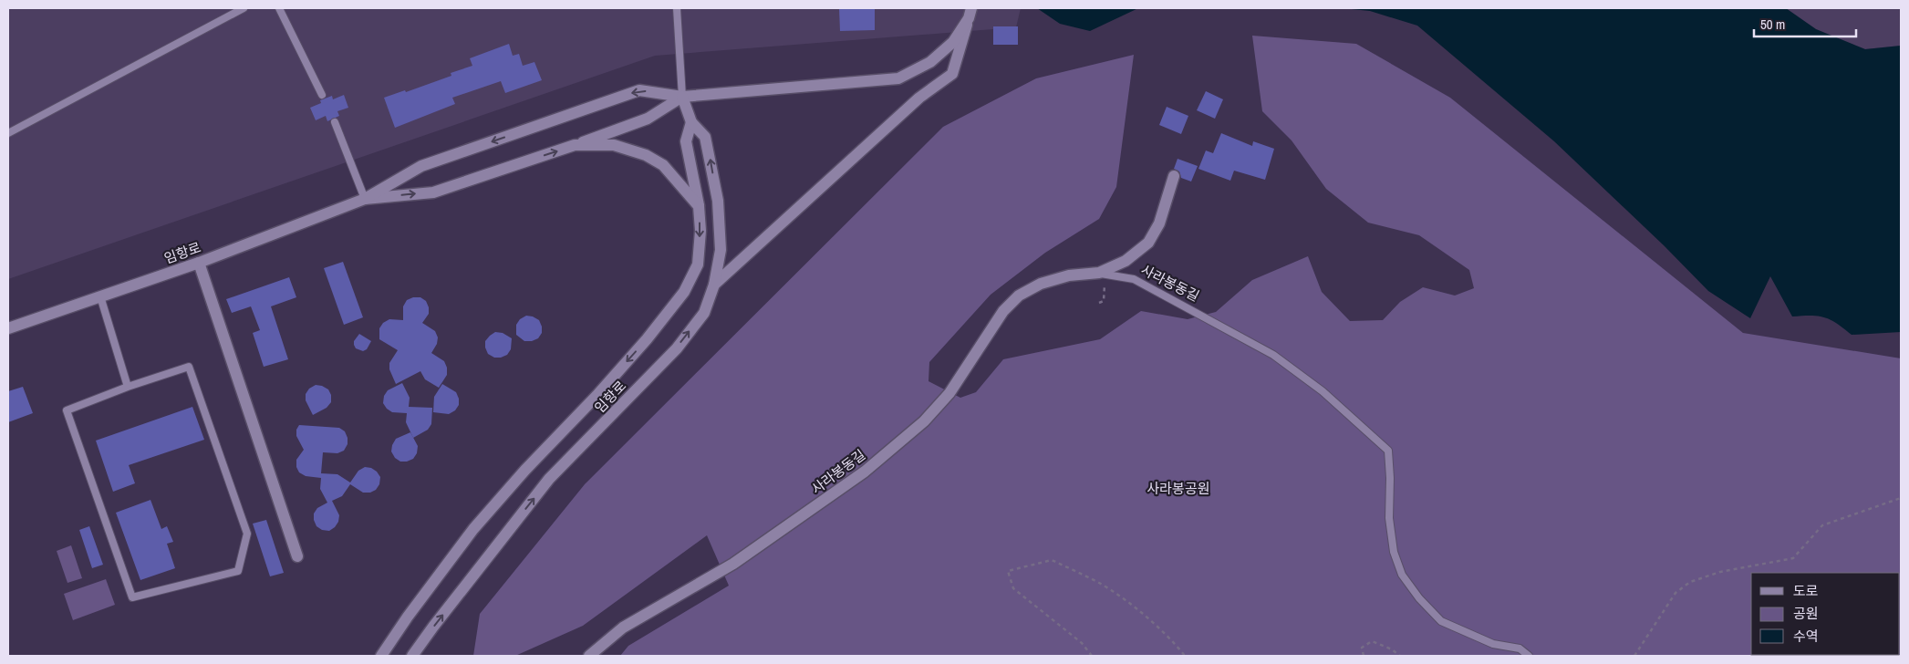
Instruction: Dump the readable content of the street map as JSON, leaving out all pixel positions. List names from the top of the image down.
{
  "streets": {
    "main road": ["임항로", "사라봉동길"]
  },
  "parks": ["사라봉공원"],
  "legend": ["도로", "공원", "수역"],
  "scale_bar": "50 m"
}
